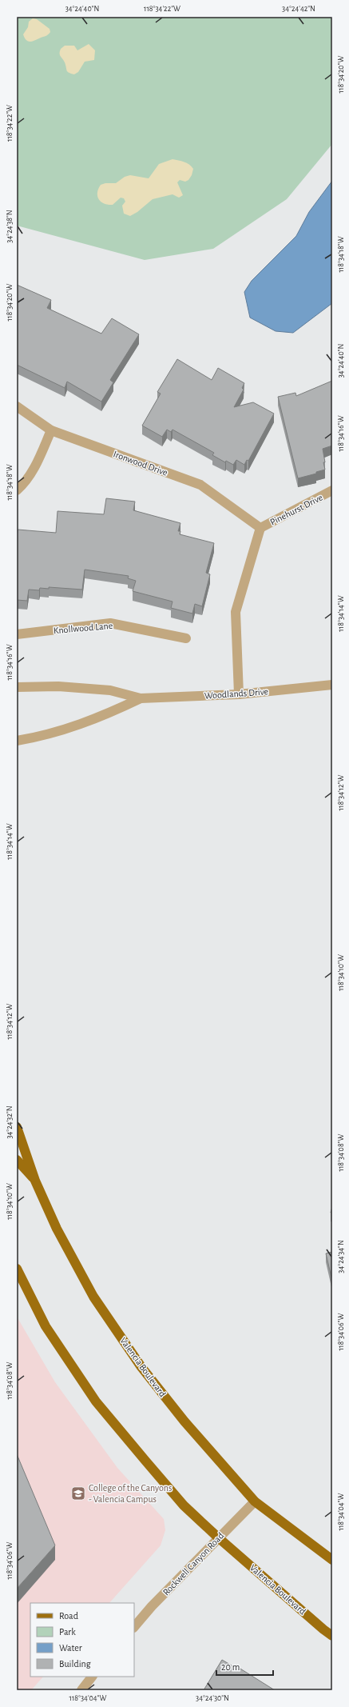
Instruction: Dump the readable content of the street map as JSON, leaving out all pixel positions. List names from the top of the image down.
{
  "streets": {
    "main road": ["Valencia Boulevard"],
    "street": [
      "Ironwood Drive",
      "Pinehurst Drive",
      "Knollwood Lane",
      "Woodlands Drive",
      "Rockwell Canyon Road"
    ]
  },
  "crossings": [
    ["Ironwood Drive", "Pinehurst Drive"],
    ["Valencia Boulevard", "Rockwell Canyon Road"]
  ],
  "places": {
    "school or university": ["College of the Canyons - Valencia Campus"]
  },
  "legend": [
    "Road",
    "Park",
    "Water",
    "Building"
  ],
  "scale_bar": "20 m",
  "coordinates": [
    "34°24'40\"N",
    "118°34'22\"W",
    "34°24'42\"N",
    "118°34'20\"W",
    "34°24'38\"N",
    "118°34'18\"W",
    "118°34'16\"W",
    "118°34'14\"W",
    "118°34'12\"W",
    "118°34'10\"W",
    "34°24'32\"N",
    "118°34'08\"W",
    "34°24'34\"N",
    "118°34'06\"W",
    "118°34'04\"W",
    "34°24'30\"N"
  ]
}
